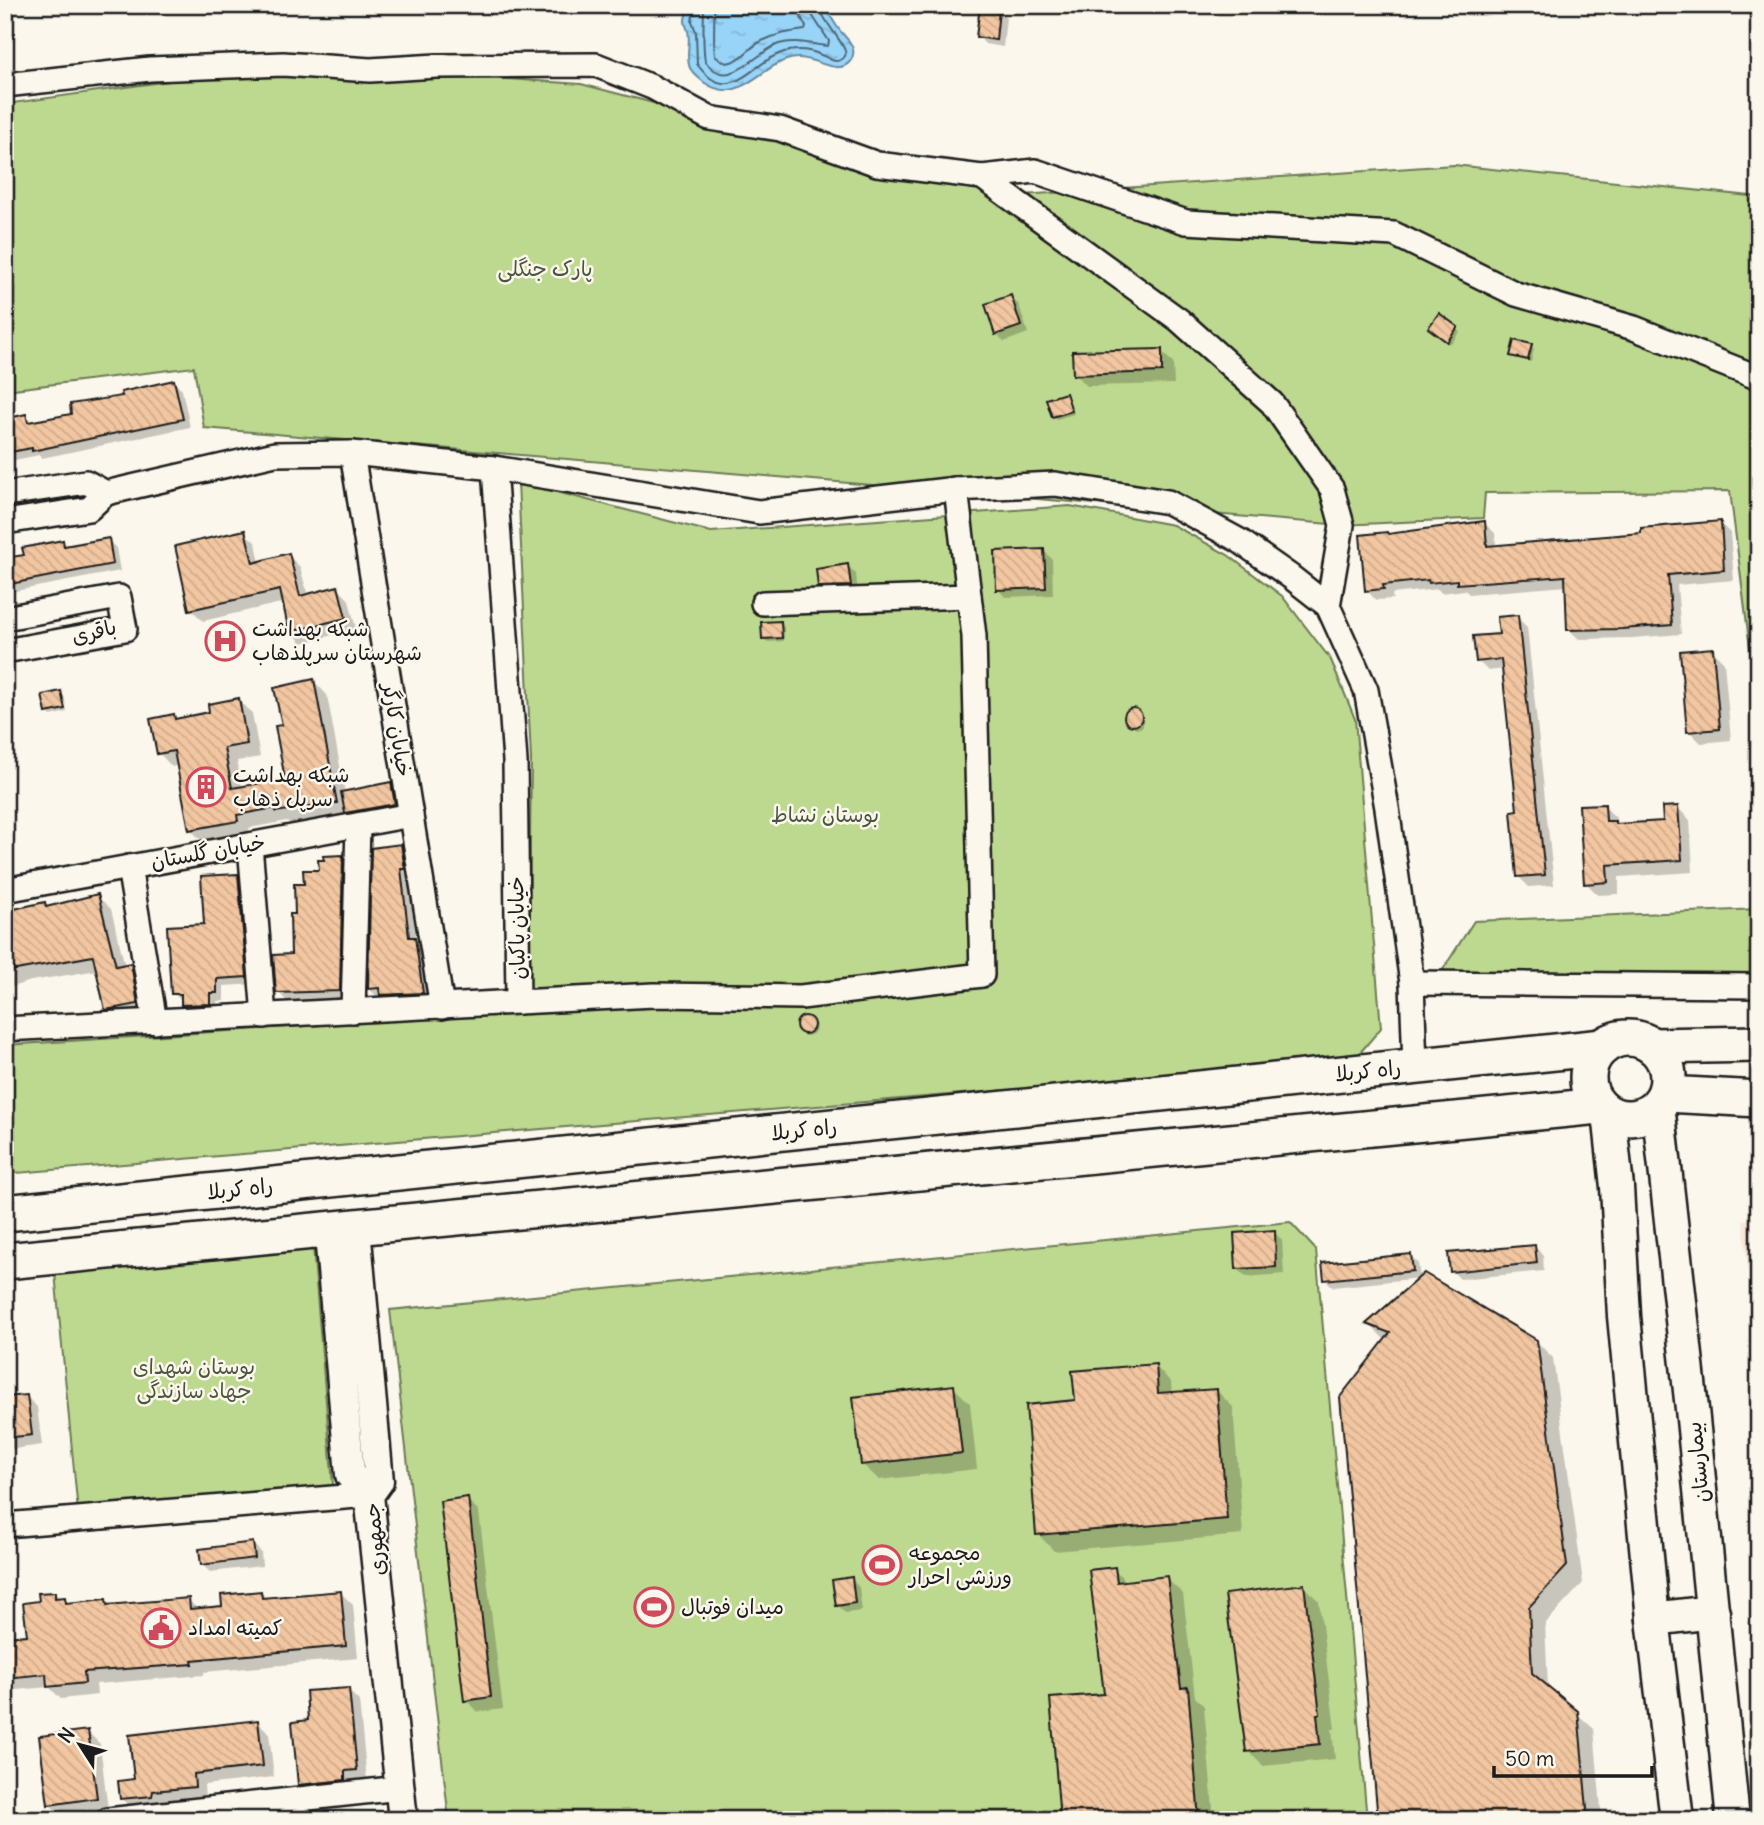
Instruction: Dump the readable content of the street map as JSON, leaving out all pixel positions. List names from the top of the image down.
{
  "streets": {
    "main road": ["راه کربلا", "بیمارستان"],
    "street": [
      "باقری",
      "خیابان کارگر",
      "خیابان گلستان",
      "خیابان پاکبان",
      "جمهوری"
    ]
  },
  "crossings": [
    ["خیابان کارگر", "خیابان گلستان"],
    ["خیابان کارگر", "خیابان پاکبان"],
    ["راه کربلا", "بیمارستان"]
  ],
  "parks": ["پارک جنگلی", "بوستان نشاط", "بوستان شهدای جهاد سازندگی"],
  "places": {
    "hospital": ["شبکه بهداشت شهرستان سرپلذهاب"],
    "building": ["شبکه بهداشت سرپل ذهاب"],
    "sports": ["مجموعه ورزشی احرار", "میدان فوتبال"],
    "public building": ["کمیته امداد"]
  },
  "scale_bar": "50 m",
  "north": "top left"
}
